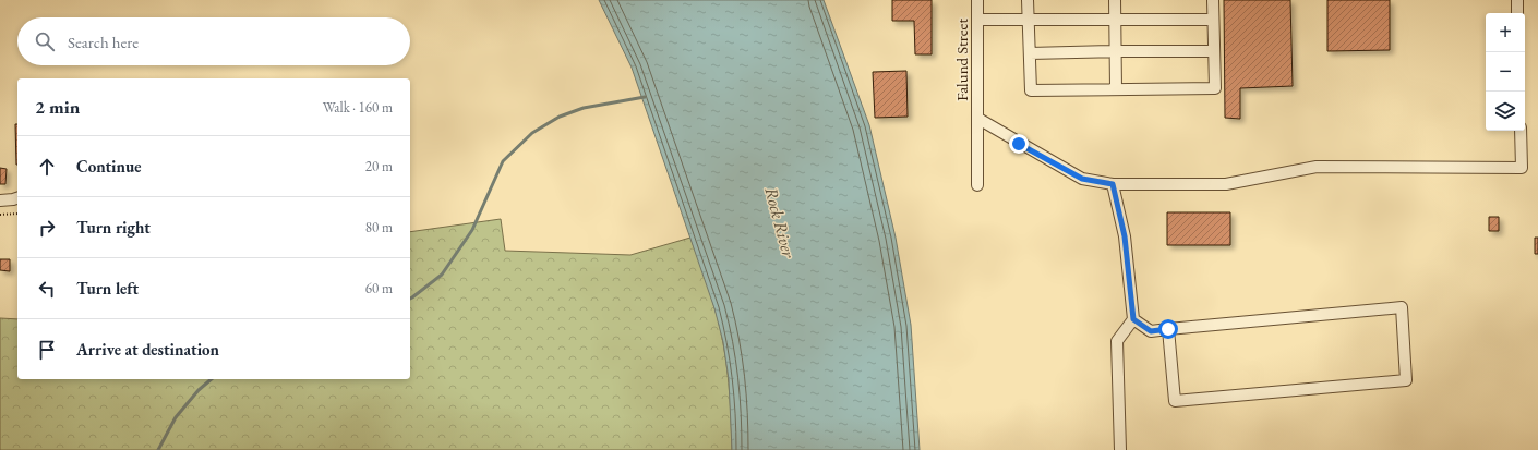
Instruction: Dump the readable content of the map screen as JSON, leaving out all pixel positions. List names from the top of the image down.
{
  "streets": {
    "street": ["Falund Street"]
  },
  "water": ["Rock River"],
  "page": {
    "map_buttons": ["+", "−"],
    "search": "Search here",
    "heading": ["2 min", "Walk · 160 m"],
    "list": [
      ["Continue", "20 m"],
      ["Turn right", "80 m"],
      ["Turn left", "60 m"],
      "Arrive at destination"
    ]
  }
}
